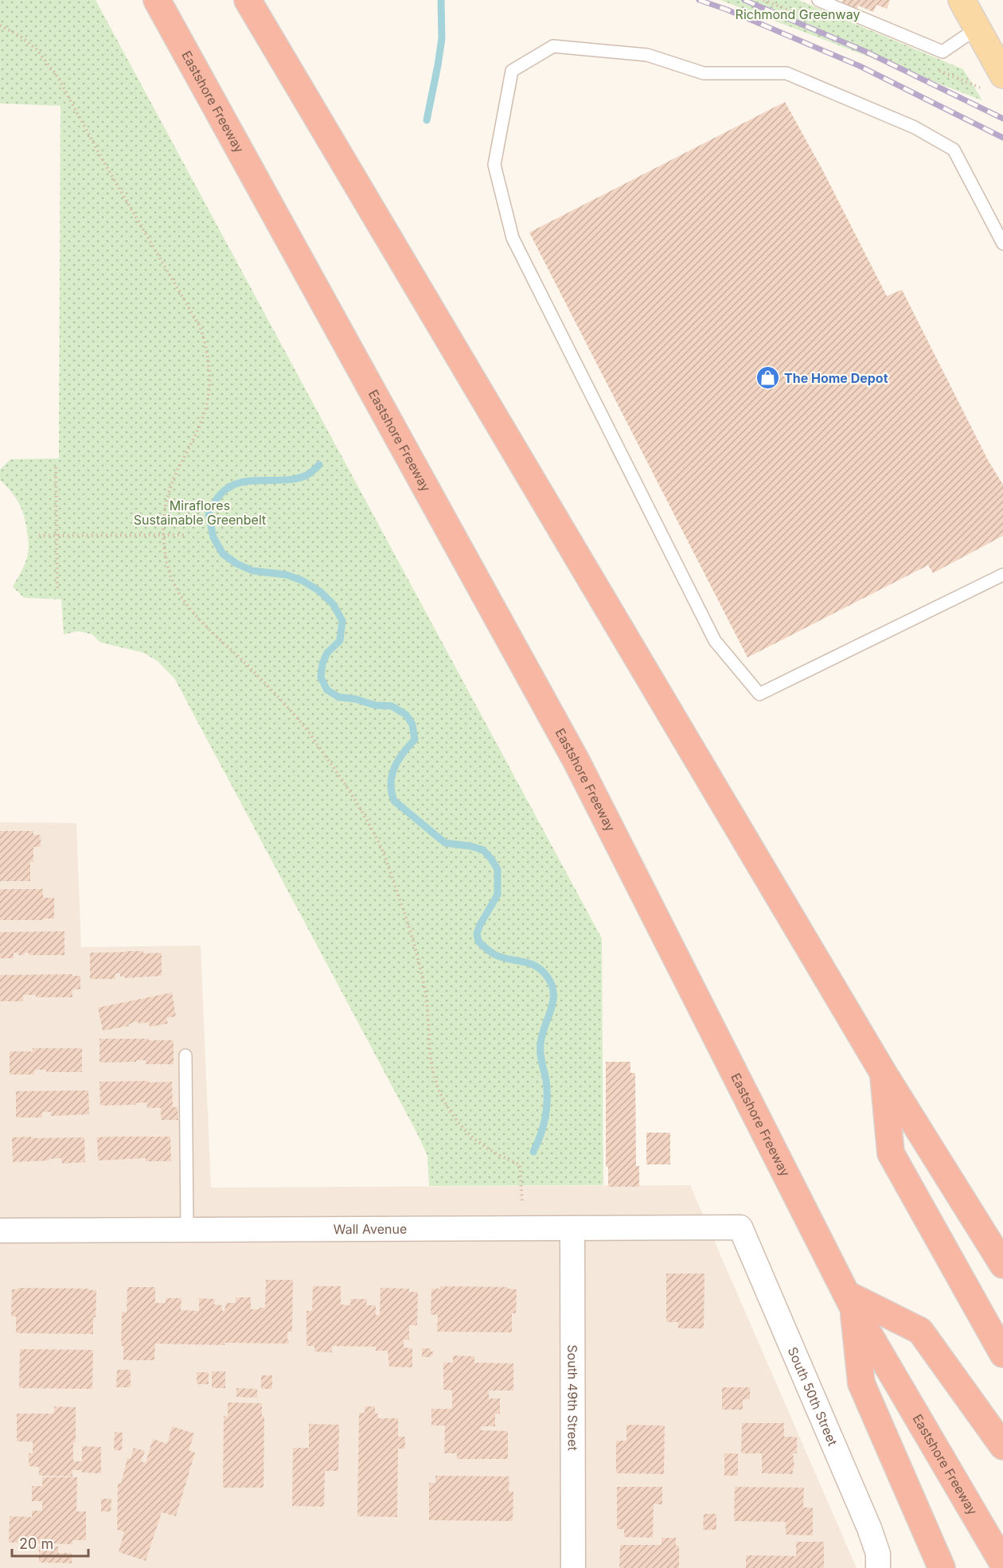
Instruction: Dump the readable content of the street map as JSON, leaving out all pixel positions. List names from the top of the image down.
{
  "streets": {
    "highway": ["Eastshore Freeway"],
    "street": ["Wall Avenue", "South 50th Street", "South 49th Street"]
  },
  "crossings": [
    ["Wall Avenue", "South 50th Street"],
    ["Wall Avenue", "South 49th Street"]
  ],
  "parks": ["Richmond Greenway", "Miraflores Sustainable Greenbelt"],
  "places": {
    "shop": ["The Home Depot"]
  },
  "scale_bar": "20 m"
}
